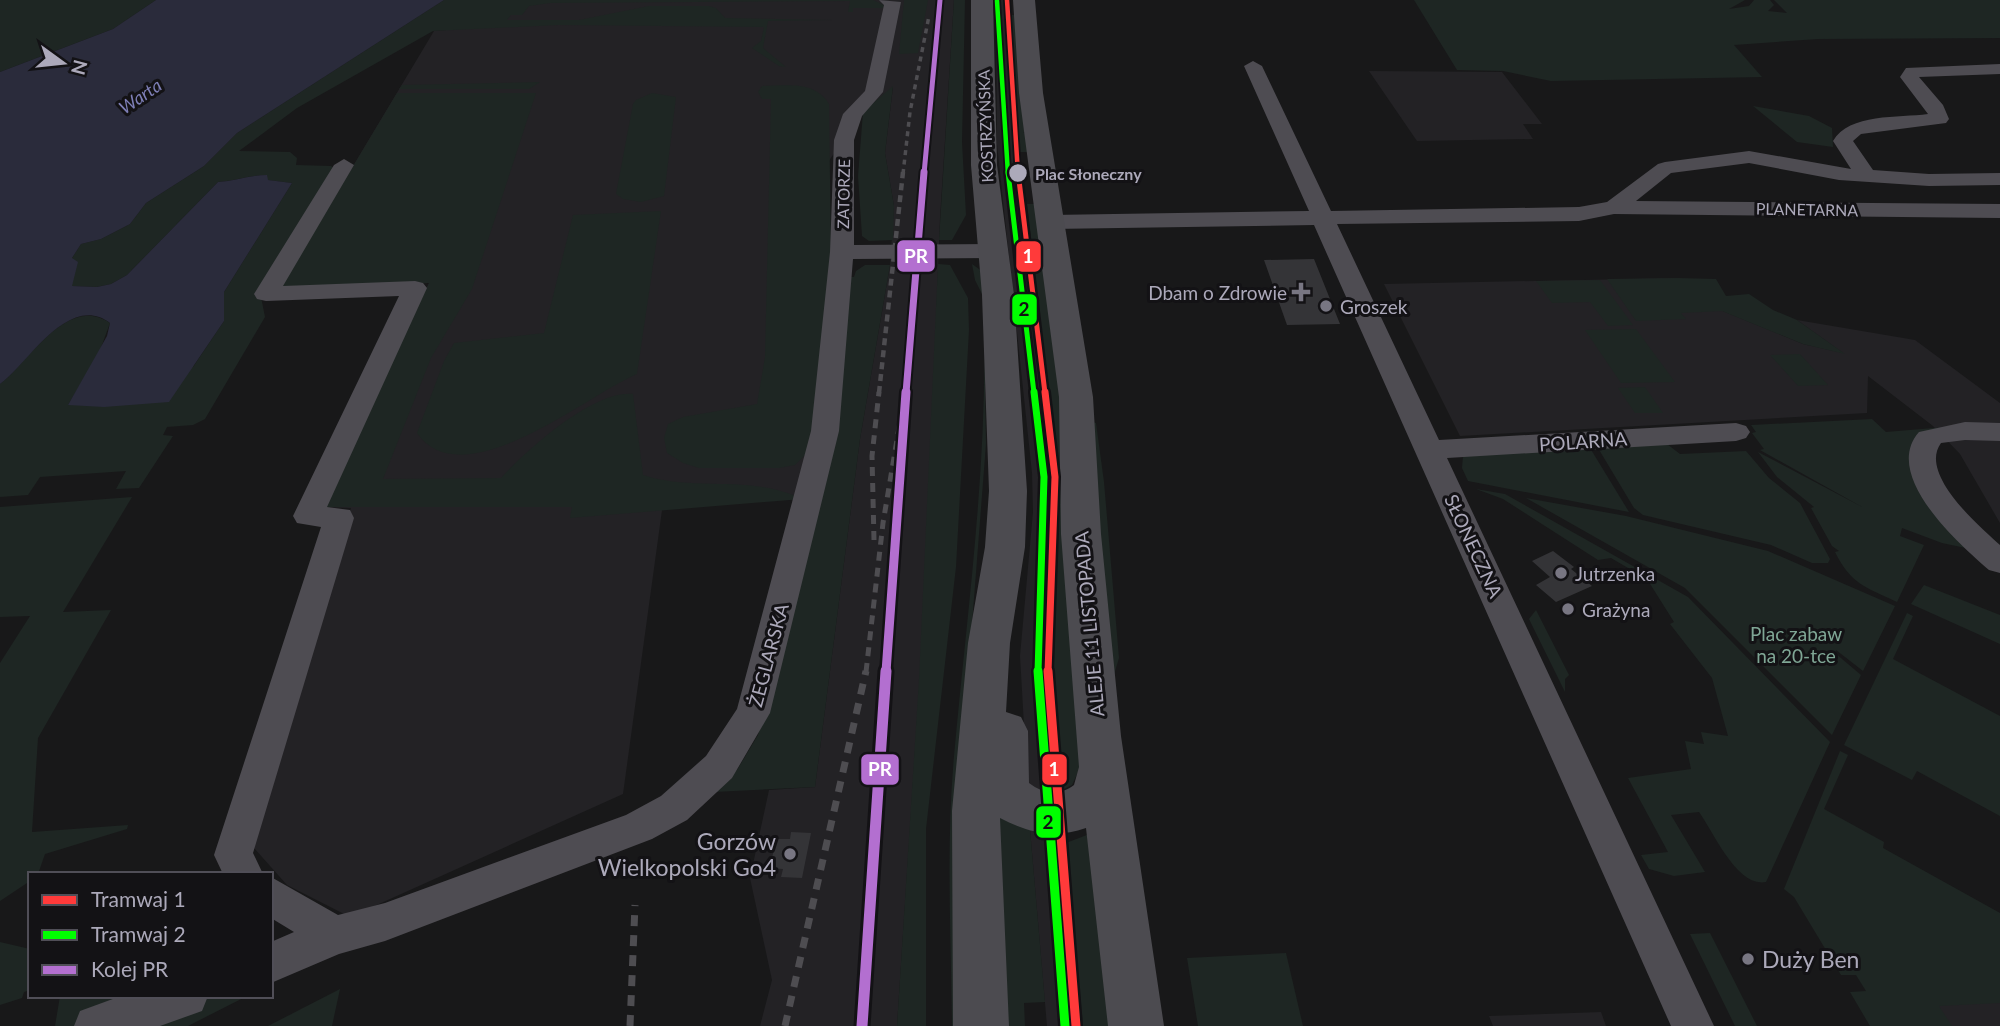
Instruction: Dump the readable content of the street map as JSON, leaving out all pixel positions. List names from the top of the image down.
{
  "streets": {
    "main road": ["KOSTRZYŃSKA", "ALEJE 11 LISTOPADA"],
    "street": [
      "ZATORZE",
      "PLANETARNA",
      "POLARNA",
      "SŁONECZNA",
      "ŻEGLARSKA"
    ]
  },
  "crossings": [
    ["KOSTRZYŃSKA", "ZATORZE"],
    ["ZATORZE", "ŻEGLARSKA"],
    ["POLARNA", "SŁONECZNA"]
  ],
  "water": ["Warta"],
  "parks": ["Plac zabaw na 20-tce"],
  "places": {
    "other": [
      "Plac Słoneczny",
      "Groszek",
      "Jutrzenka",
      "Grażyna",
      "Gorzów Wielkopolski Go4",
      "Duży Ben"
    ],
    "health": ["Dbam o Zdrowie"]
  },
  "lines": ["tram line 1", "rail line PR", "tram line 2"],
  "legend": ["Tramwaj 1", "Tramwaj 2", "Kolej PR"],
  "north": "right"
}
